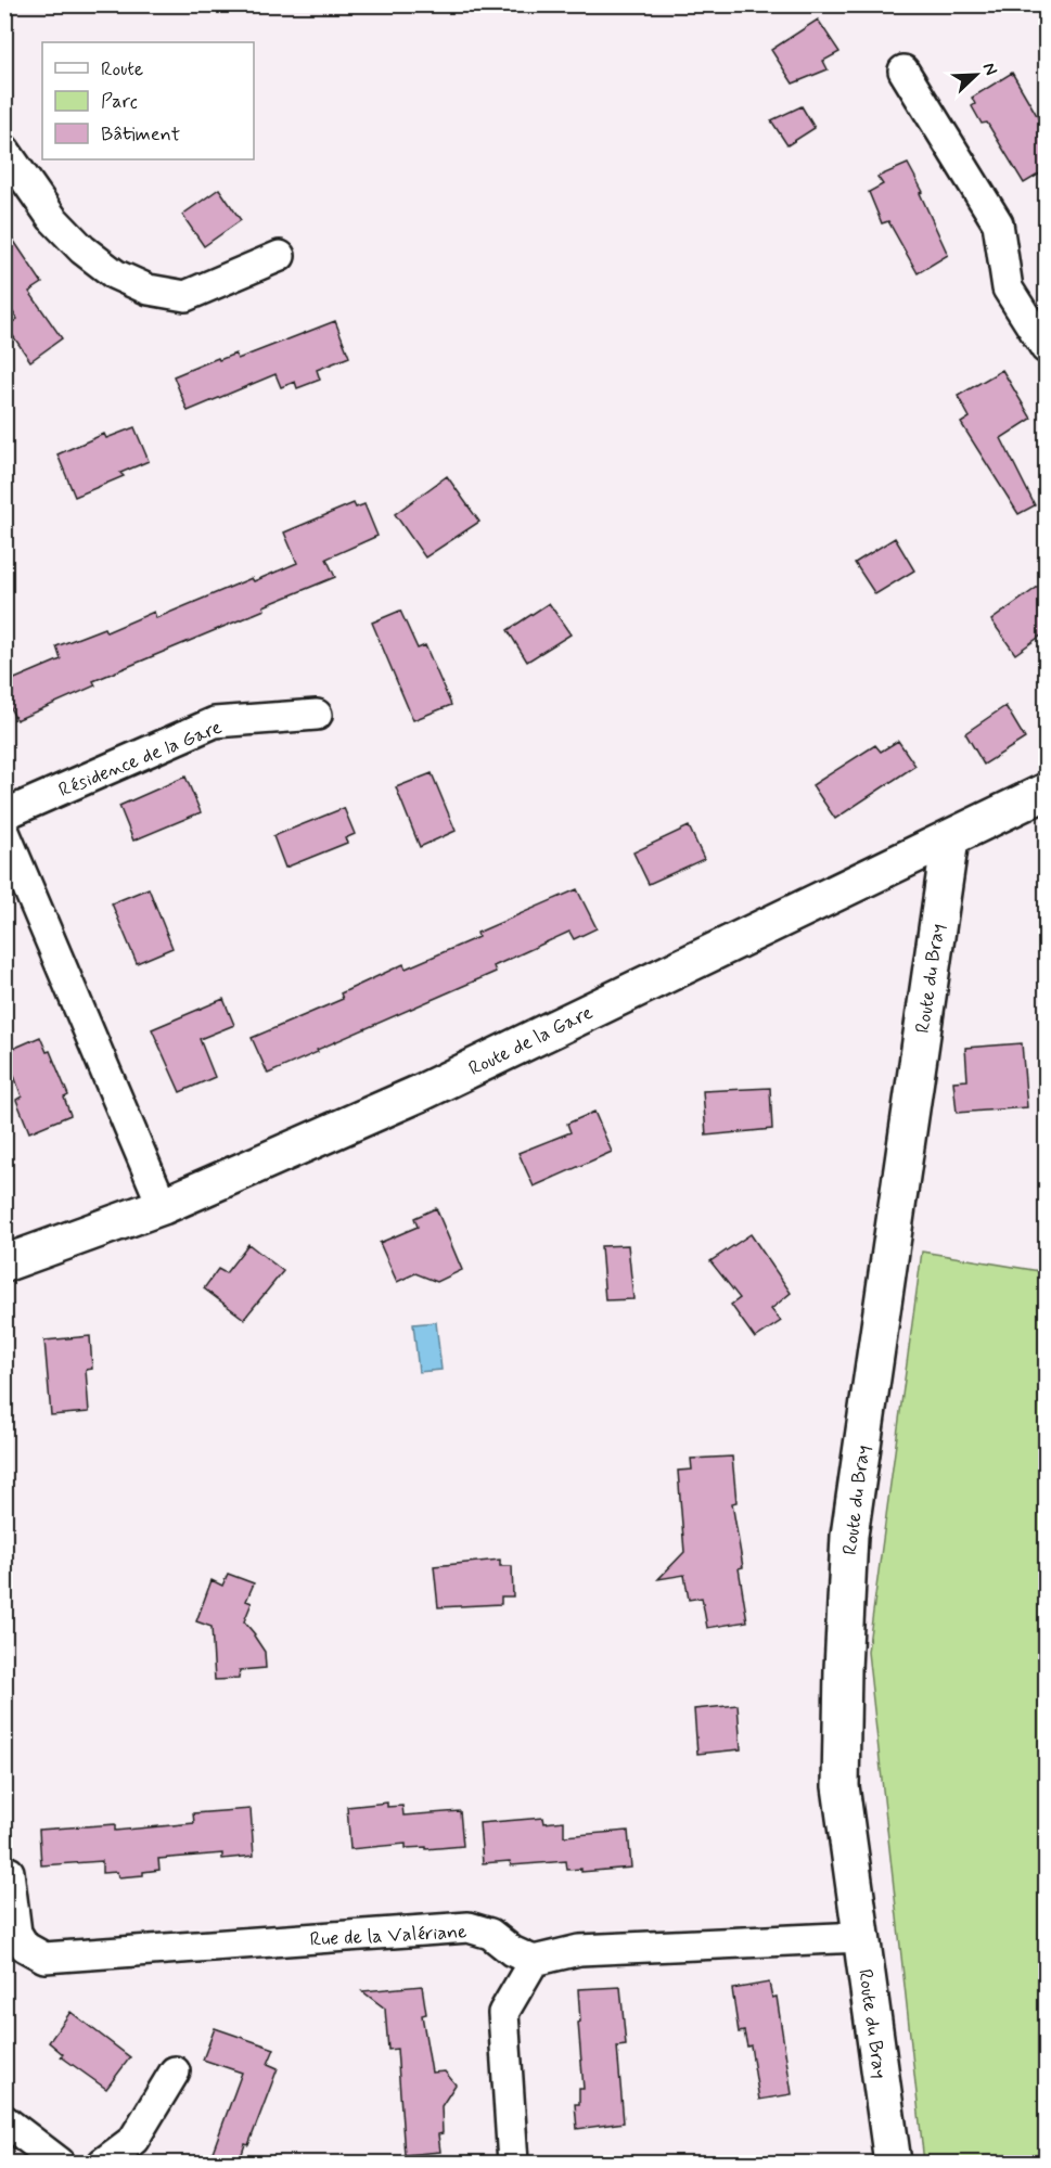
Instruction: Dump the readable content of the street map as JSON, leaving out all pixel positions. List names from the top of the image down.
{
  "streets": {
    "street": [
      "Résidence de la Gare",
      "Route du Bray",
      "Route de la Gare",
      "Rue de la Valériane"
    ]
  },
  "crossings": [
    ["Route du Bray", "Route de la Gare"]
  ],
  "legend": ["Route", "Parc", "Bâtiment"],
  "north": "top right"
}
